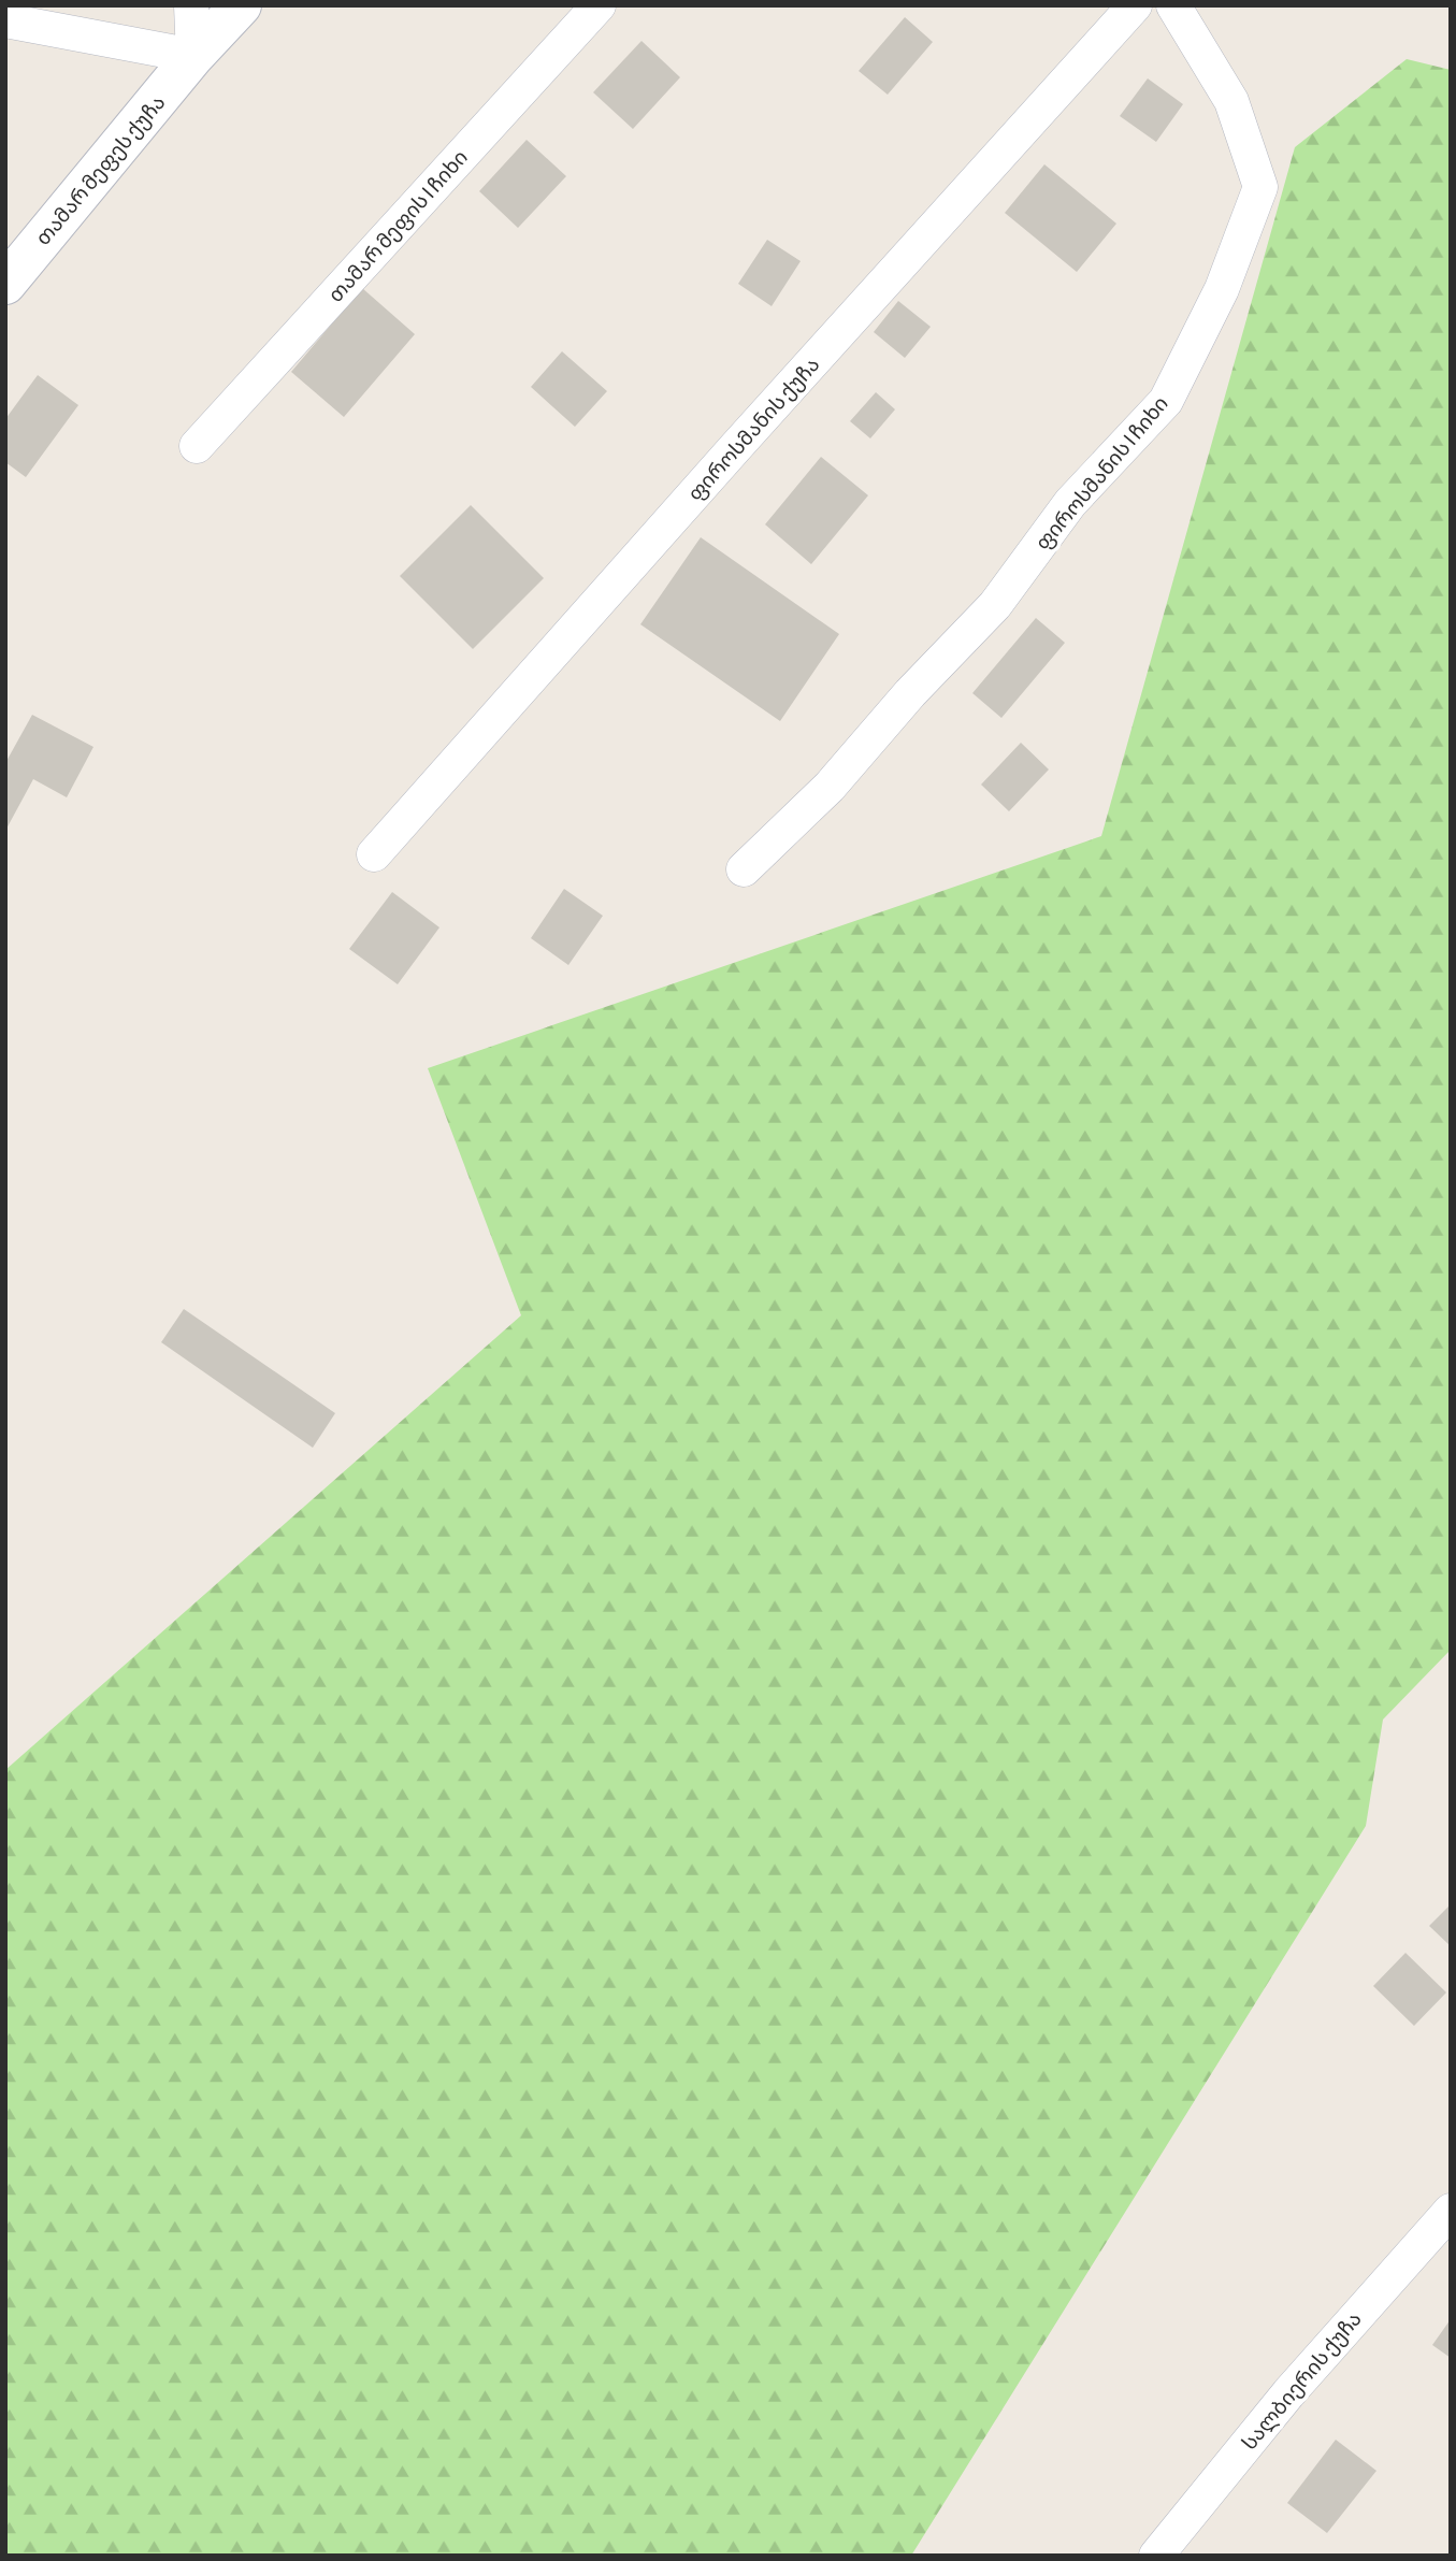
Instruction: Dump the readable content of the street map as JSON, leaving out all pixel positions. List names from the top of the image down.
{
  "streets": {
    "street": [
      "თამარ მეფეს ქუჩა",
      "თამარ მეფის I ჩიხი",
      "ფიროსმანის ქუჩა",
      "ფიროსმანის I ჩიხი",
      "სალბიერის ქუჩა"
    ]
  }
}
